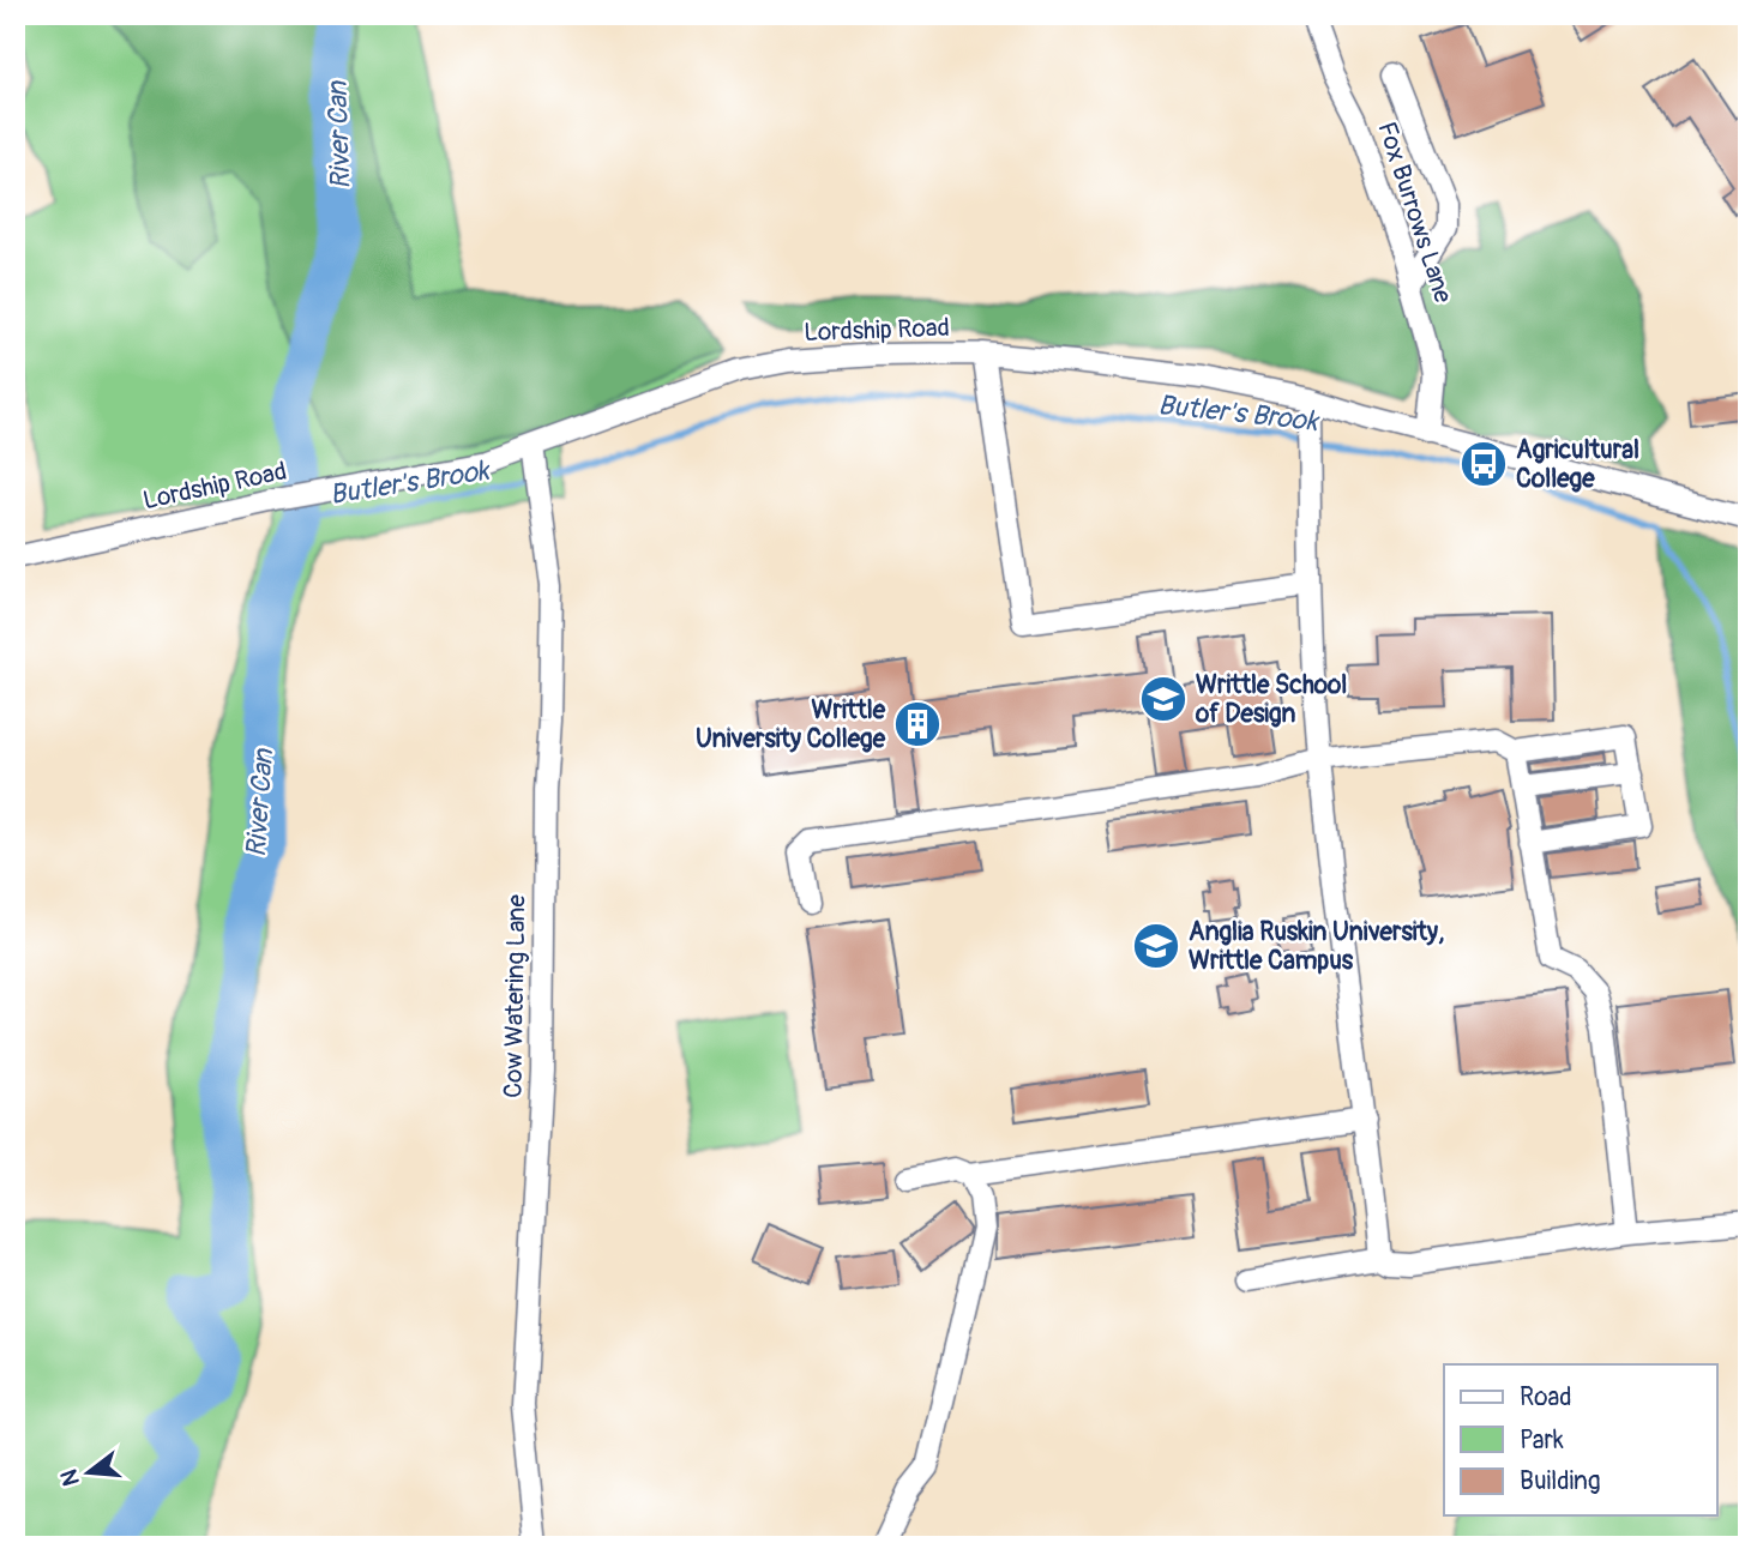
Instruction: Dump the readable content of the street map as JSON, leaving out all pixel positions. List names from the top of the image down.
{
  "streets": {
    "street": ["Fox Burrows Lane", "Lordship Road", "Cow Watering Lane"]
  },
  "crossings": [
    ["Fox Burrows Lane", "Lordship Road"],
    ["Lordship Road", "Cow Watering Lane"]
  ],
  "water": ["River Can", "Butler's Brook"],
  "places": {
    "bus stop": ["Agricultural College"],
    "school or university": ["Writtle School of Design", "Anglia Ruskin University, Writtle Campus"],
    "building": ["Writtle University College"]
  },
  "legend": ["Road", "Park", "Building"],
  "north": "left"
}
